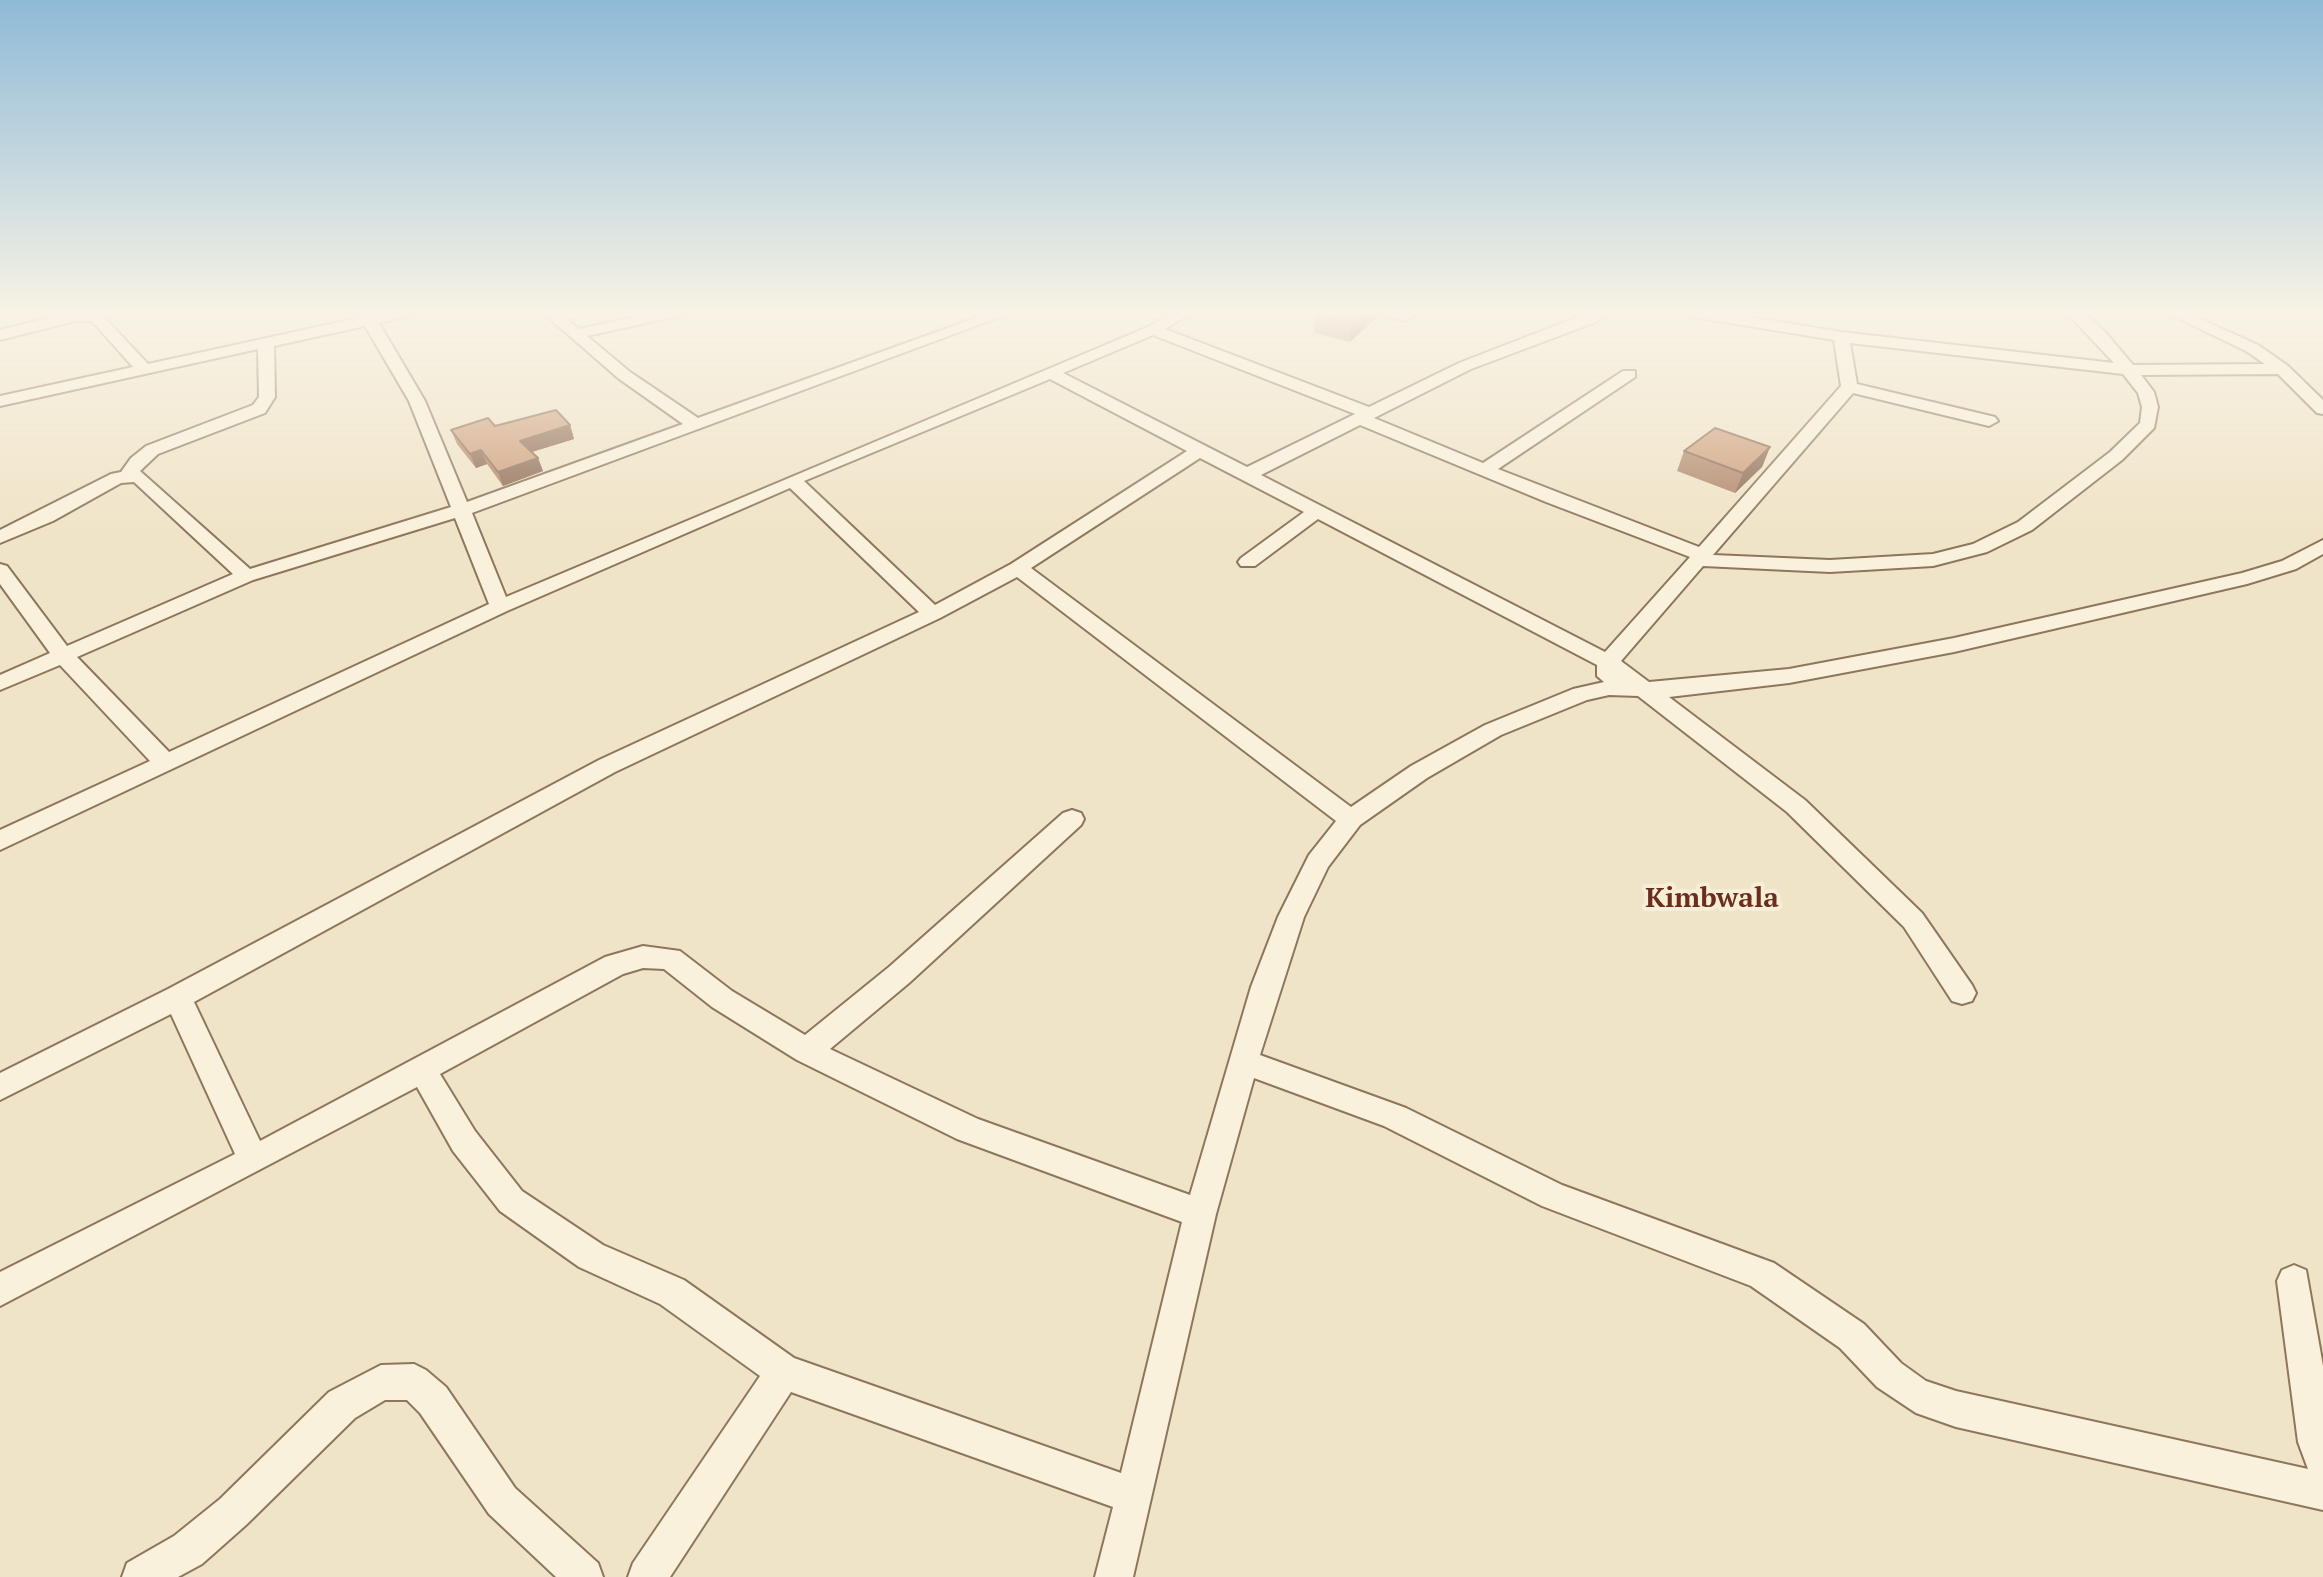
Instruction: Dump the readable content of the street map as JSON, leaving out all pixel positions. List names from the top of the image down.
{
  "districts": ["Kimbwala"]
}
